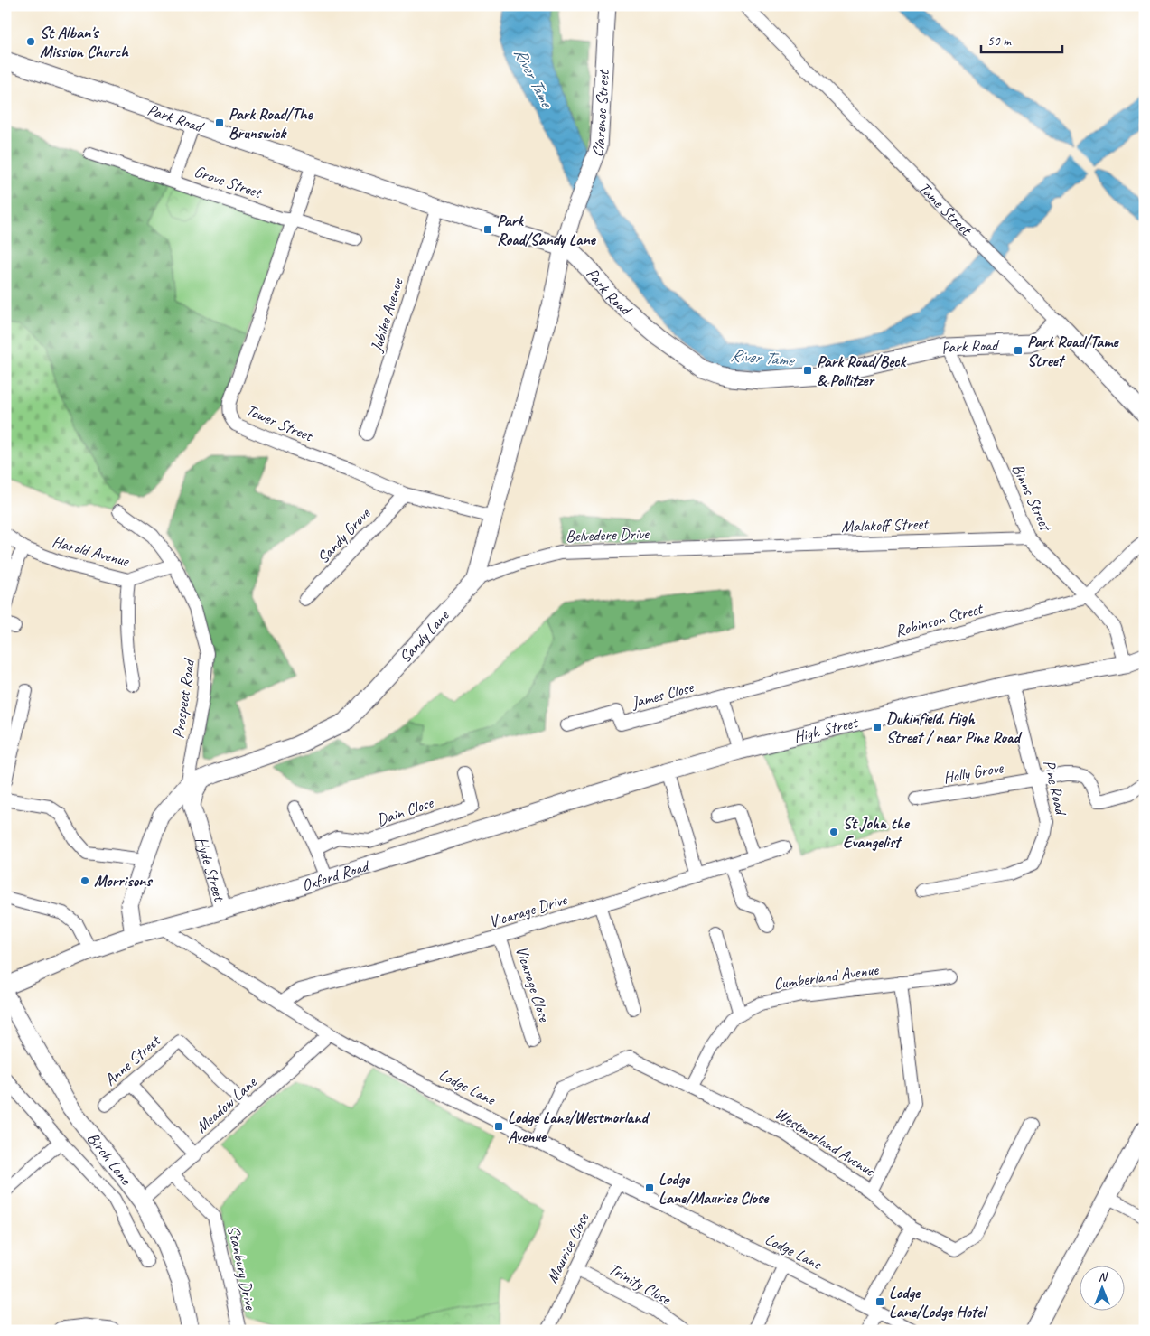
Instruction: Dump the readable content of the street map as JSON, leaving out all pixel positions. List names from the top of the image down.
{
  "streets": {
    "main road": [
      "Clarence Street",
      "Park Road",
      "Tame Street",
      "Sandy Lane",
      "High Street",
      "Hyde Street",
      "Oxford Road",
      "Birch Lane"
    ],
    "street": [
      "Grove Street",
      "Jubilee Avenue",
      "Tower Street",
      "Binns Street",
      "Malakoff Street",
      "Belvedere Drive",
      "Sandy Grove",
      "Harold Avenue",
      "Robinson Street",
      "James Close",
      "Prospect Road",
      "Holly Grove",
      "Pine Road",
      "Dain Close",
      "Vicarage Drive",
      "Cumberland Avenue",
      "Vicarage Close",
      "Anne Street",
      "Lodge Lane",
      "Meadow Lane",
      "Westmorland Avenue",
      "Maurice Close",
      "Stanbury Drive",
      "Trinity Close"
    ]
  },
  "crossings": [
    ["Clarence Street", "Sandy Lane"],
    ["Park Road", "Tame Street"],
    ["Park Road", "Jubilee Avenue"],
    ["Park Road", "Tower Street"],
    ["Park Road", "Binns Street"],
    ["Park Road", "Sandy Lane"],
    ["Grove Street", "Tower Street"],
    ["Tower Street", "Sandy Grove"],
    ["Tower Street", "Sandy Lane"],
    ["Binns Street", "Malakoff Street"],
    ["Binns Street", "Robinson Street"],
    ["Binns Street", "High Street"],
    ["Malakoff Street", "Belvedere Drive"],
    ["Belvedere Drive", "Sandy Lane"],
    ["Harold Avenue", "Prospect Road"],
    ["Robinson Street", "James Close"],
    ["Sandy Lane", "Prospect Road"],
    ["Sandy Lane", "Hyde Street"],
    ["Sandy Lane", "Oxford Road"],
    ["Prospect Road", "Hyde Street"],
    ["High Street", "Pine Road"],
    ["High Street", "Oxford Road"],
    ["Holly Grove", "Pine Road"],
    ["Hyde Street", "Oxford Road"],
    ["Oxford Road", "Lodge Lane"],
    ["Vicarage Drive", "Vicarage Close"],
    ["Vicarage Drive", "Lodge Lane"],
    ["Cumberland Avenue", "Westmorland Avenue"],
    ["Anne Street", "Meadow Lane"],
    ["Lodge Lane", "Meadow Lane"],
    ["Lodge Lane", "Westmorland Avenue"],
    ["Lodge Lane", "Maurice Close"],
    ["Meadow Lane", "Birch Lane"],
    ["Meadow Lane", "Stanbury Drive"],
    ["Maurice Close", "Trinity Close"]
  ],
  "water": ["River Tame"],
  "places": {
    "other": ["St Alban's Mission Church", "St John the Evangelist", "Morrisons"],
    "transit": [
      "Park Road/The Brunswick",
      "Park Road/Sandy Lane",
      "Park Road/Tame Street",
      "Park Road/Beck & Pollitzer",
      "Dukinfield, High Street / near Pine Road",
      "Lodge Lane/Westmorland Avenue",
      "Lodge Lane/Maurice Close",
      "Lodge Lane/Lodge Hotel"
    ]
  },
  "scale_bar": "50 m",
  "north": "top"
}
